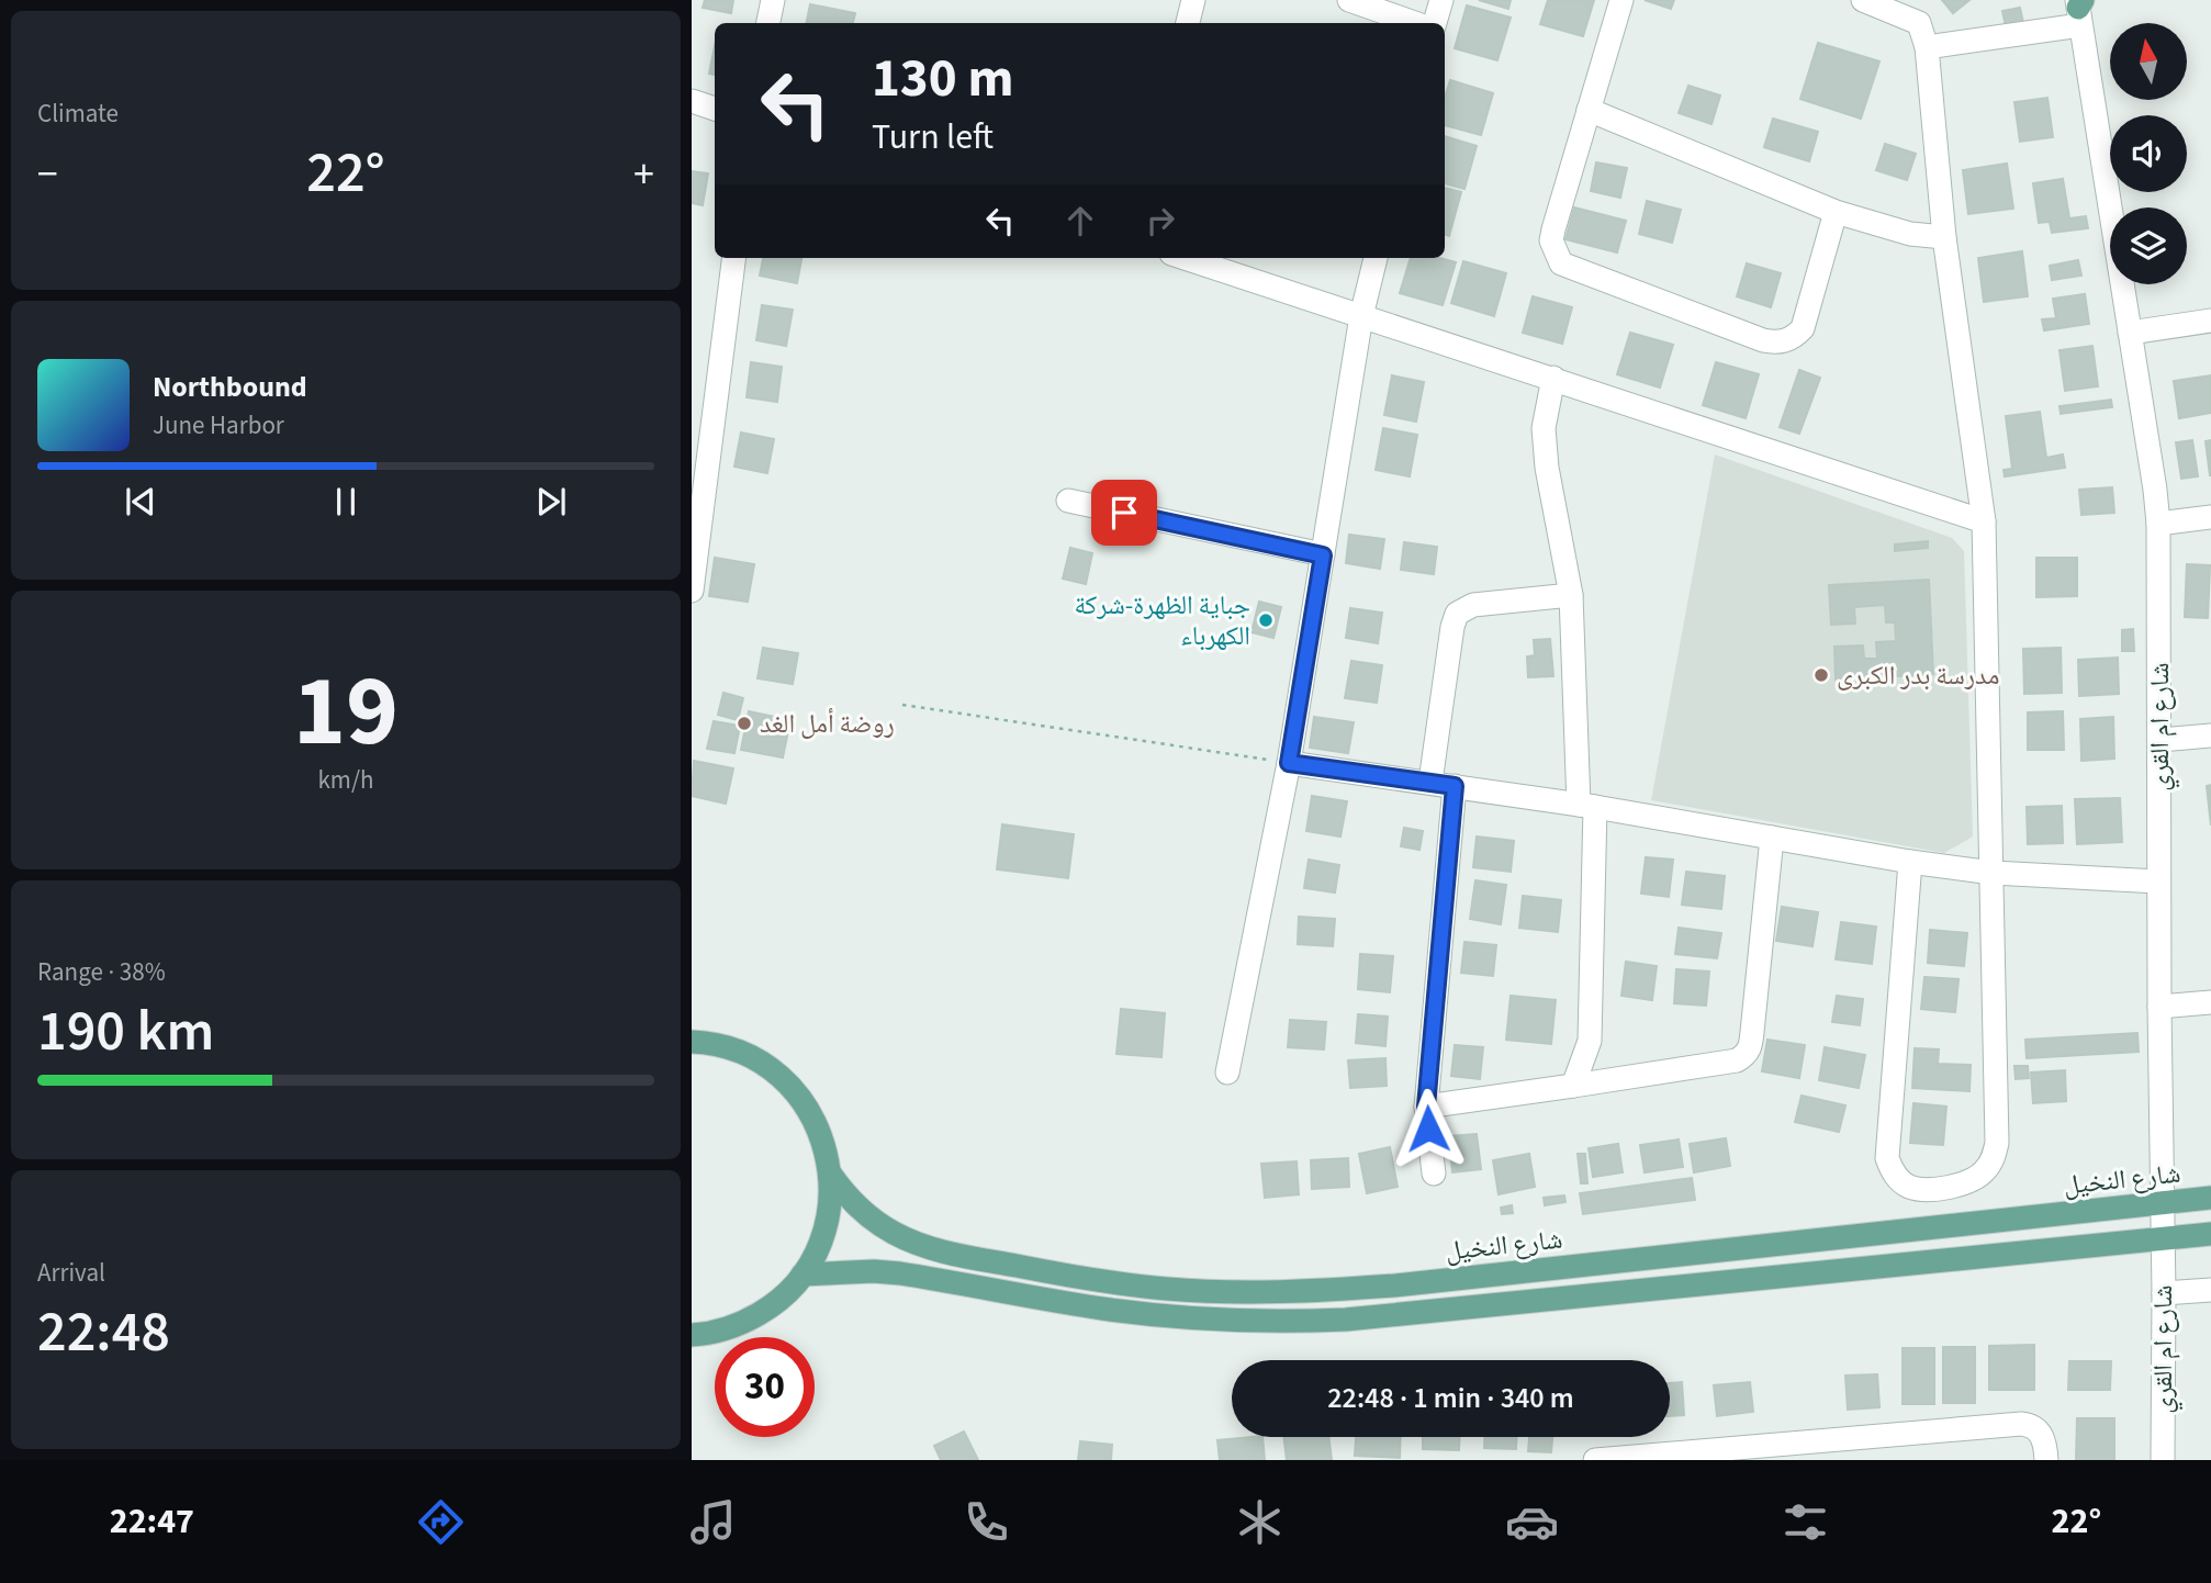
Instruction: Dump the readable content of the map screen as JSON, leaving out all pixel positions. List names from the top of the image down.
{
  "streets": {
    "main road": ["شارع النخيل"],
    "street": ["شارع ام القري"]
  },
  "crossings": [
    ["شارع ام القري", "شارع النخيل"]
  ],
  "places": ["جباية الظهرة-شركة الكهرباء", "مدرسة بدر الكبرى", "روضة أمل الغد"],
  "north": "top",
  "page": {
    "tile": [
      "Climate",
      ["19", "km/h"],
      ["Range · 38%", "190 km"],
      ["Arrival", "22:48"]
    ],
    "turn": ["130 m", "Turn left"],
    "heat": ["−", "22°", "+"],
    "song": ["Northbound", "June Harbor"],
    "limit": "30",
    "trip": "22:48 · 1 min · 340 m",
    "tabs": ["22:47", "22°"]
  }
}
